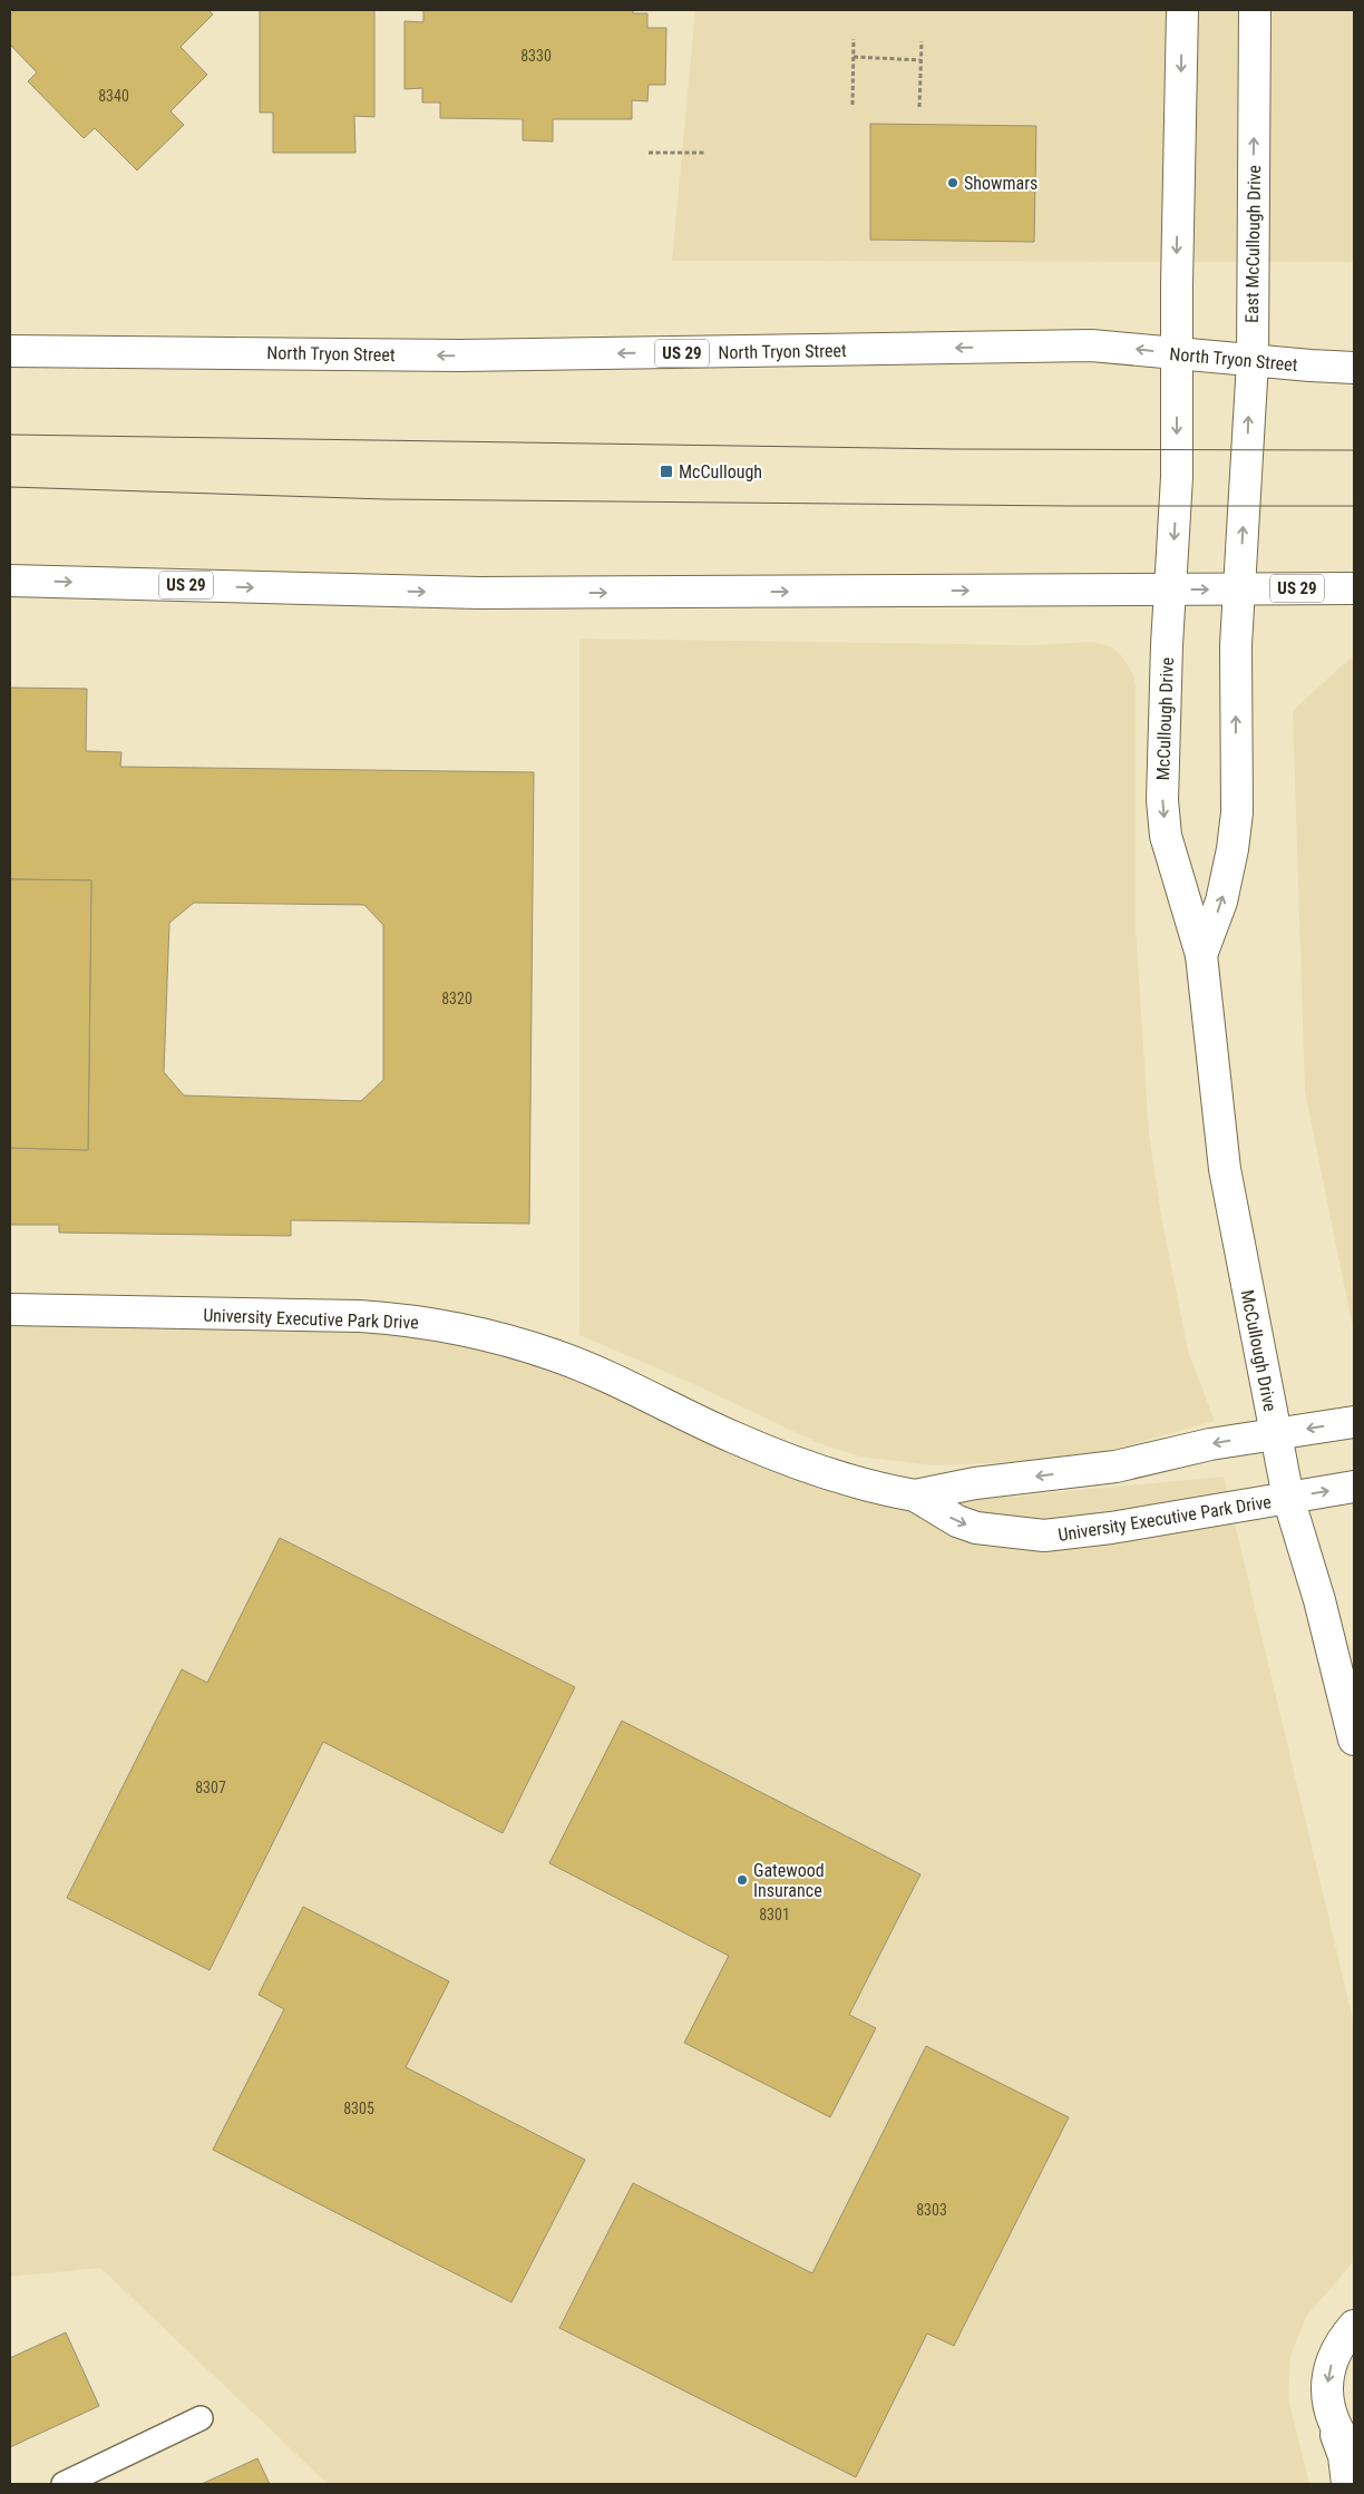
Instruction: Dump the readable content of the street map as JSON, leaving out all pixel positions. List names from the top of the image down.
{
  "streets": {
    "street": [
      "East McCullough Drive",
      "North Tryon Street",
      "US 29",
      "McCullough Drive",
      "University Executive Park Drive"
    ]
  },
  "crossings": [
    ["East McCullough Drive", "North Tryon Street"],
    ["East McCullough Drive", "McCullough Drive"],
    ["North Tryon Street", "McCullough Drive"],
    ["US 29", "McCullough Drive"],
    ["McCullough Drive", "University Executive Park Drive"]
  ],
  "places": {
    "other": ["Showmars", "Gatewood Insurance"],
    "transit": ["McCullough"]
  },
  "house_numbers": [
    "8330",
    "8340",
    "8320",
    "8307",
    "8301",
    "8305",
    "8303"
  ]
}
